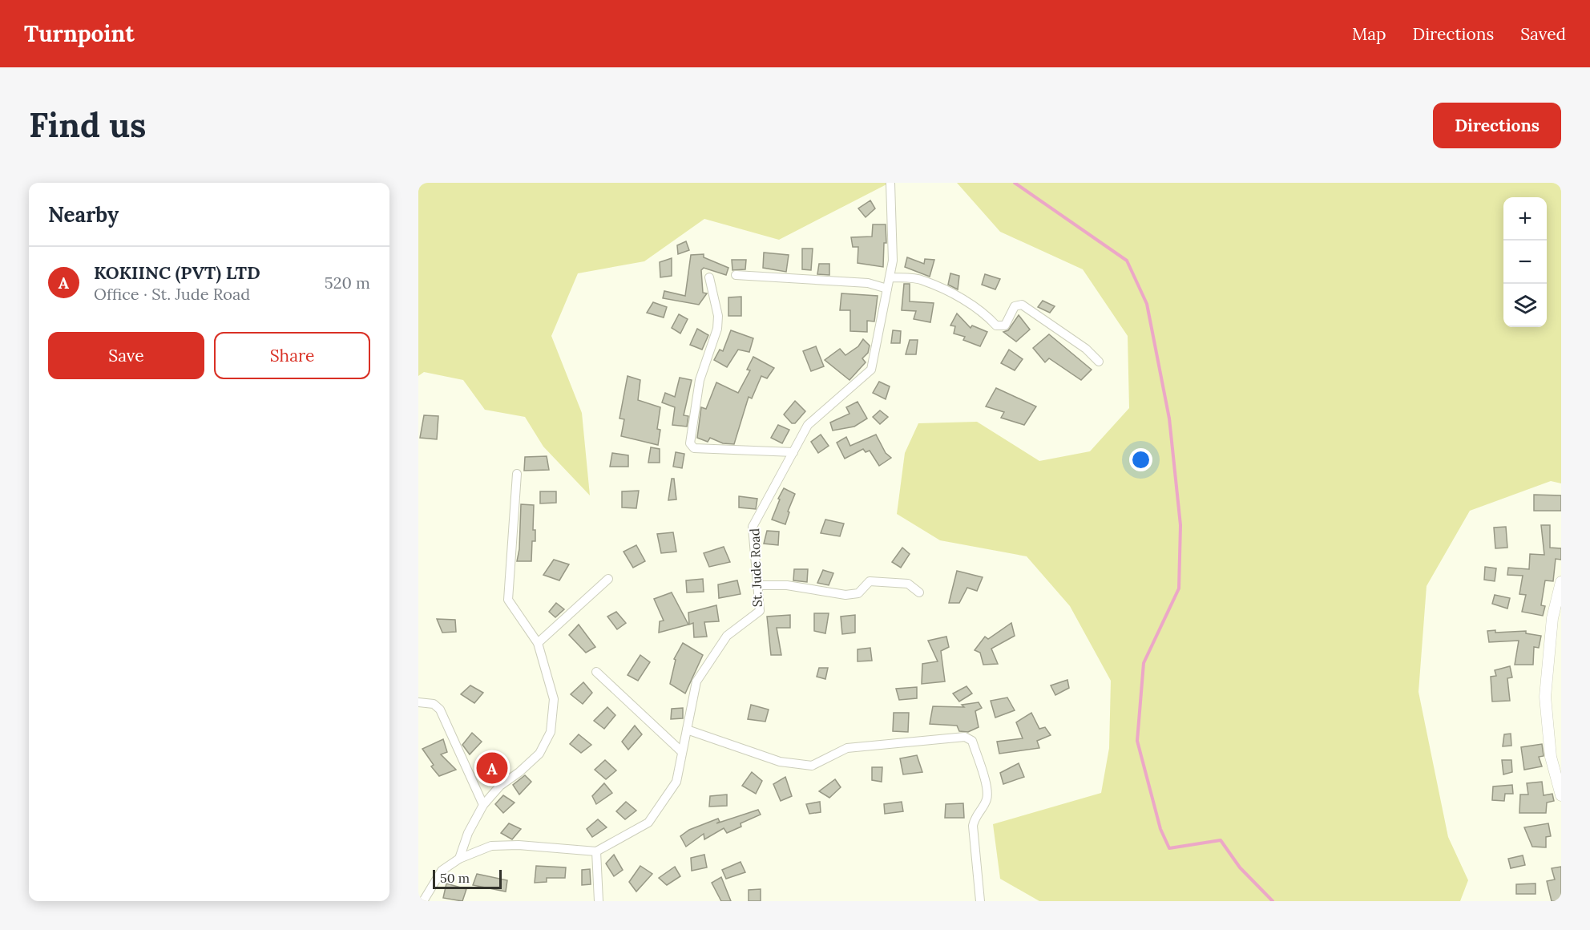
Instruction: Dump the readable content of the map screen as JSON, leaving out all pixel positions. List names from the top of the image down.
{
  "streets": {
    "street": ["St. Jude Road"]
  },
  "scale_bar": "50 m",
  "page": {
    "header": "Turnpoint",
    "nav": ["Map", "Directions", "Saved"],
    "buttons": [
      "Directions",
      ["Save", "Share"]
    ],
    "title": "Find us",
    "heading": "Nearby",
    "map_buttons": ["+", "−"],
    "list": [
      {
        "mark": "A",
        "name": "KOKIINC (PVT) LTD",
        "note": "Office · St. Jude Road",
        "value": "520 m"
      }
    ],
    "pins": "A",
    "scale": "50 m"
  }
}
